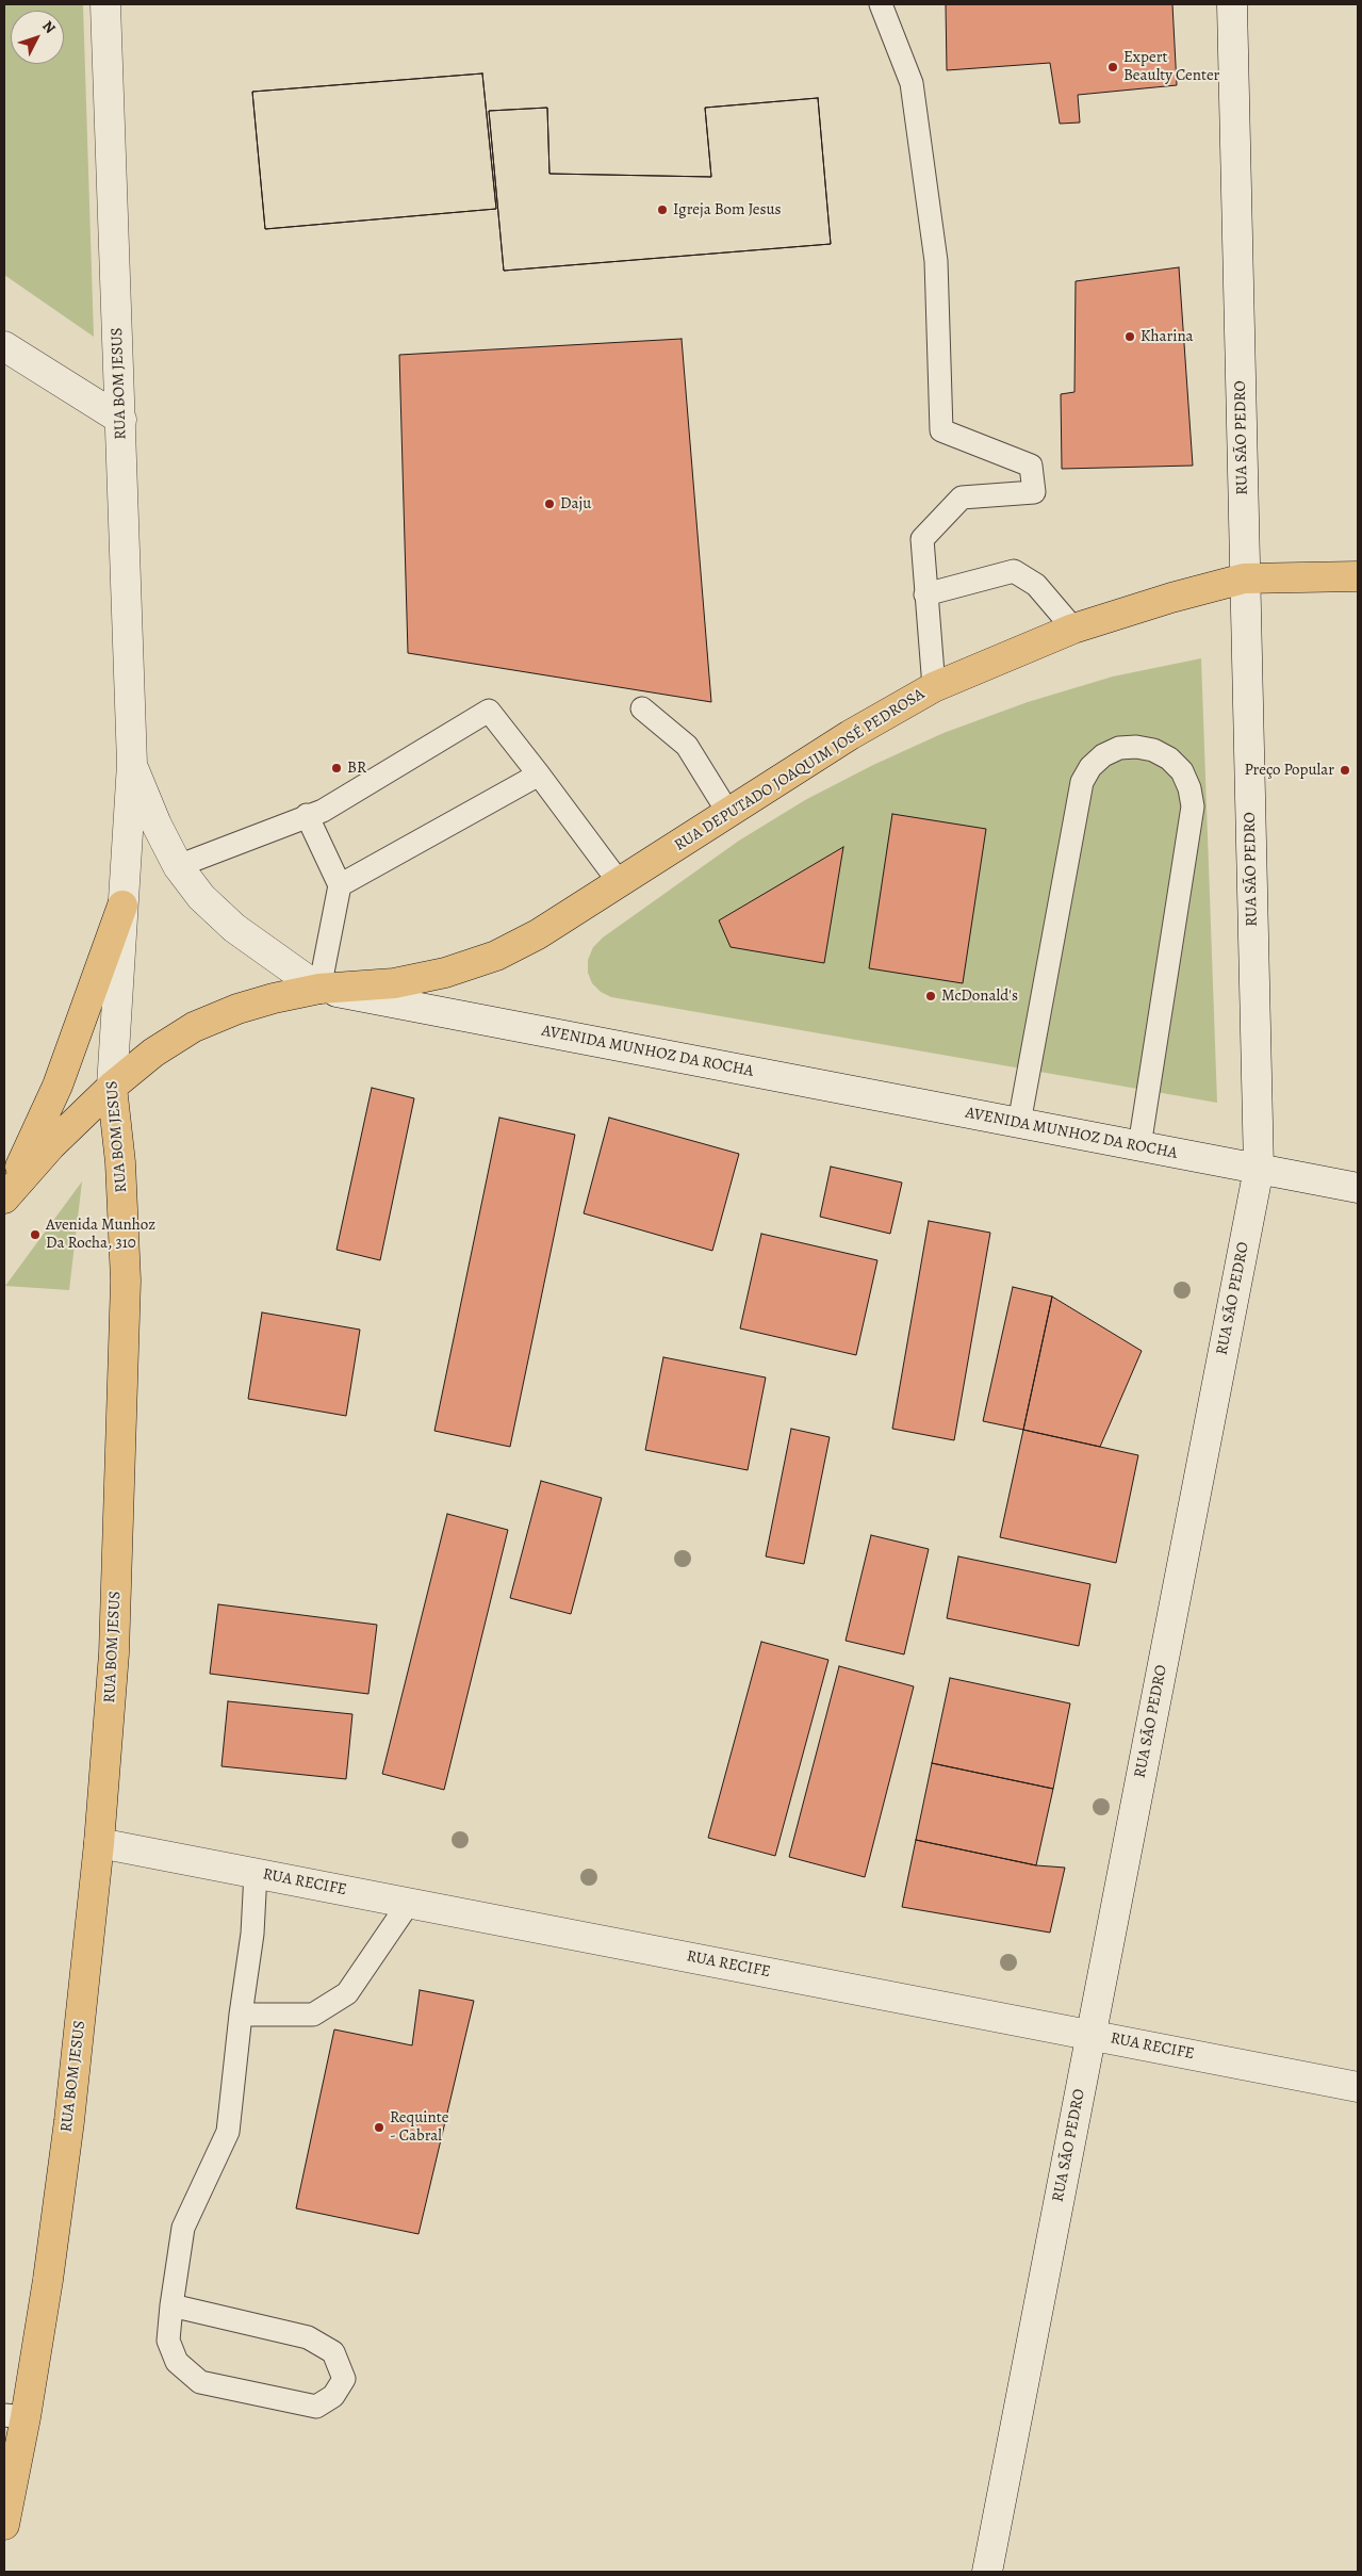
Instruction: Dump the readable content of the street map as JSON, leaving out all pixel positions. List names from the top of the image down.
{
  "streets": {
    "main road": [
      "RUA BOM JESUS",
      "RUA SÃO PEDRO",
      "RUA DEPUTADO JOAQUIM JOSÉ PEDROSA",
      "AVENIDA MUNHOZ DA ROCHA",
      "RUA RECIFE"
    ]
  },
  "crossings": [
    ["RUA BOM JESUS", "RUA DEPUTADO JOAQUIM JOSÉ PEDROSA"],
    ["RUA BOM JESUS", "AVENIDA MUNHOZ DA ROCHA"],
    ["RUA BOM JESUS", "RUA RECIFE"],
    ["RUA SÃO PEDRO", "RUA DEPUTADO JOAQUIM JOSÉ PEDROSA"],
    ["RUA SÃO PEDRO", "AVENIDA MUNHOZ DA ROCHA"],
    ["RUA SÃO PEDRO", "RUA RECIFE"],
    ["RUA DEPUTADO JOAQUIM JOSÉ PEDROSA", "AVENIDA MUNHOZ DA ROCHA"]
  ],
  "places": [
    "Expert Beaulty Center",
    "Igreja Bom Jesus",
    "Kharina",
    "Daju",
    "BR",
    "Preço Popular",
    "McDonald's",
    "Avenida Munhoz Da Rocha, 310",
    "Requinte - Cabral"
  ],
  "north": "top right"
}
